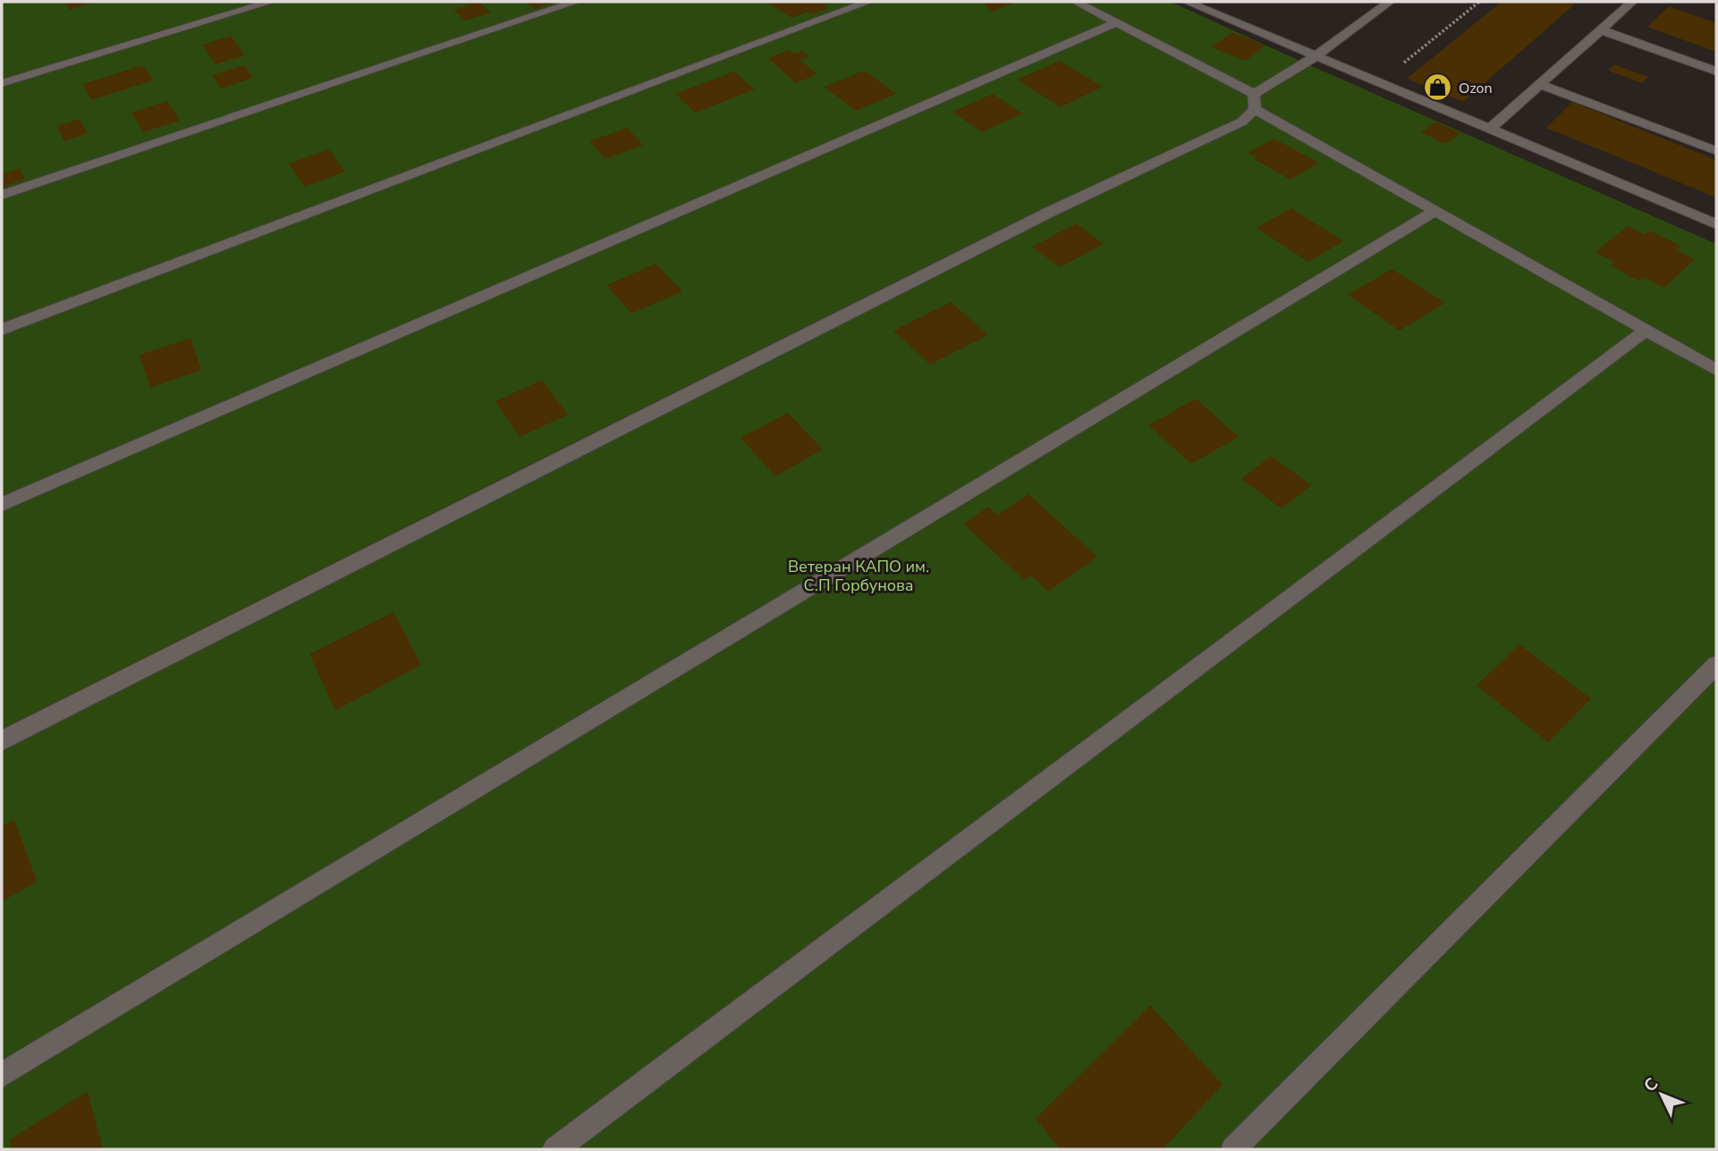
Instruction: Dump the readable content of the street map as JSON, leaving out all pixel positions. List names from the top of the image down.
{
  "parks": ["Ветеран КАПО им. С.П Горбунова"],
  "places": {
    "shop": ["Ozon"]
  },
  "north": "top left"
}
